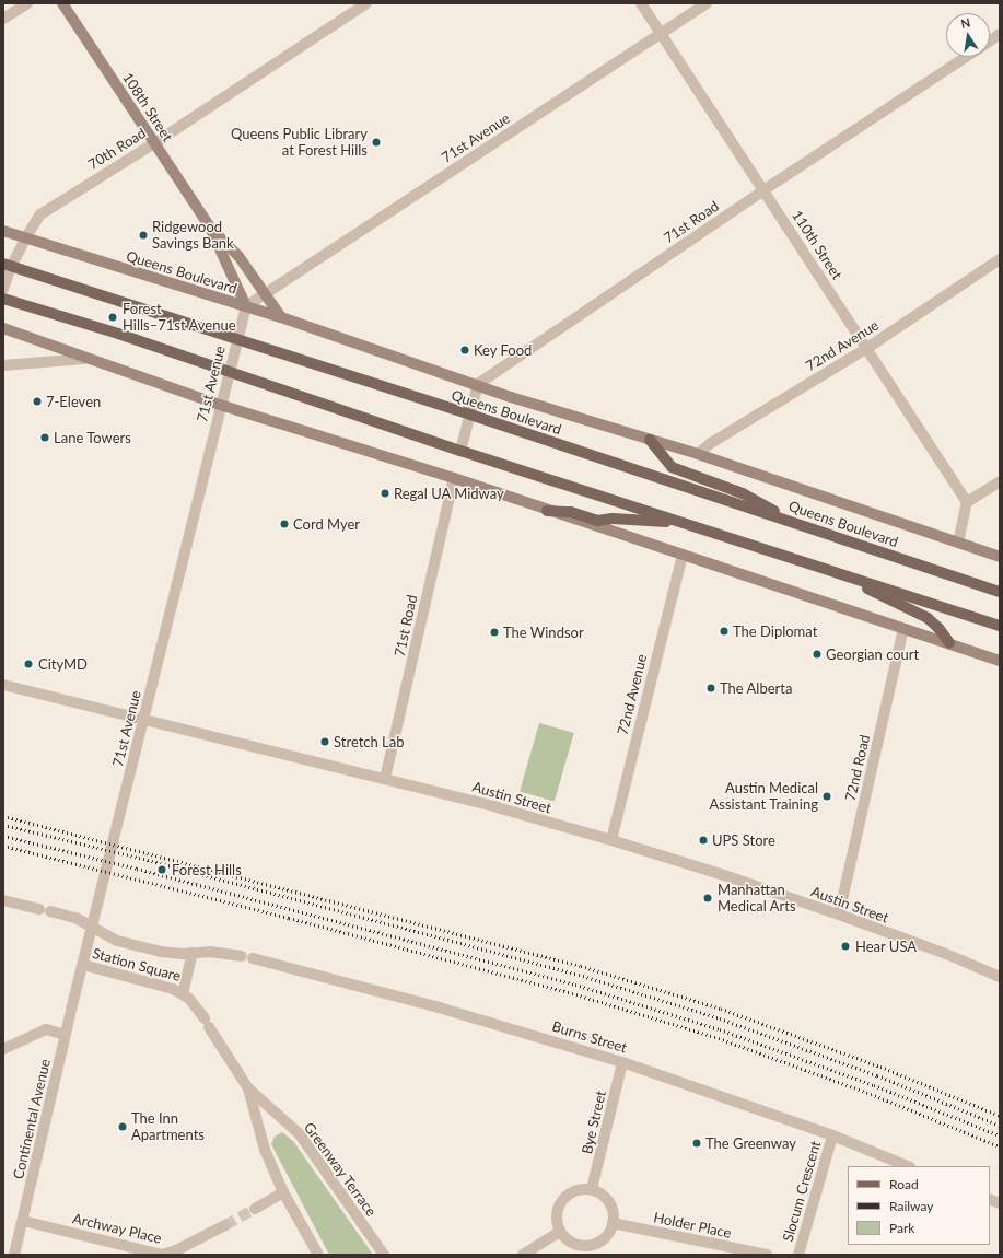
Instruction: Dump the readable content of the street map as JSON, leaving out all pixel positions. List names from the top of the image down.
{
  "streets": {
    "main road": ["Queens Boulevard"],
    "street": [
      "108th Street",
      "71st Avenue",
      "70th Road",
      "71st Road",
      "110th Street",
      "72nd Avenue",
      "72nd Road",
      "Austin Street",
      "Station Square",
      "Burns Street",
      "Continental Avenue",
      "Bye Street",
      "Greenway Terrace",
      "Slocum Crescent",
      "Holder Place",
      "Archway Place"
    ]
  },
  "crossings": [
    ["108th Street", "71st Avenue"],
    ["108th Street", "70th Road"],
    ["108th Street", "Queens Boulevard"],
    ["71st Avenue", "110th Street"],
    ["71st Avenue", "Queens Boulevard"],
    ["71st Avenue", "Austin Street"],
    ["71st Avenue", "Station Square"],
    ["70th Road", "Queens Boulevard"],
    ["71st Road", "110th Street"],
    ["71st Road", "Queens Boulevard"],
    ["71st Road", "Austin Street"],
    ["110th Street", "72nd Avenue"],
    ["Queens Boulevard", "72nd Avenue"],
    ["72nd Avenue", "Austin Street"],
    ["72nd Road", "Austin Street"],
    ["Station Square", "Continental Avenue"],
    ["Station Square", "Greenway Terrace"],
    ["Burns Street", "Bye Street"],
    ["Burns Street", "Slocum Crescent"],
    ["Continental Avenue", "Archway Place"],
    ["Bye Street", "Holder Place"]
  ],
  "places": [
    "Queens Public Library at Forest Hills",
    "Ridgewood Savings Bank",
    "Forest Hills–71st Avenue",
    "Key Food",
    "7-Eleven",
    "Lane Towers",
    "Regal UA Midway",
    "Cord Myer",
    "The Diplomat",
    "The Windsor",
    "Georgian court",
    "CityMD",
    "The Alberta",
    "Stretch Lab",
    "Austin Medical Assistant Training",
    "UPS Store",
    "Forest Hills",
    "Manhattan Medical Arts",
    "Hear USA",
    "The Inn Apartments",
    "The Greenway"
  ],
  "legend": ["Road", "Railway", "Park"],
  "north": "top"
}
